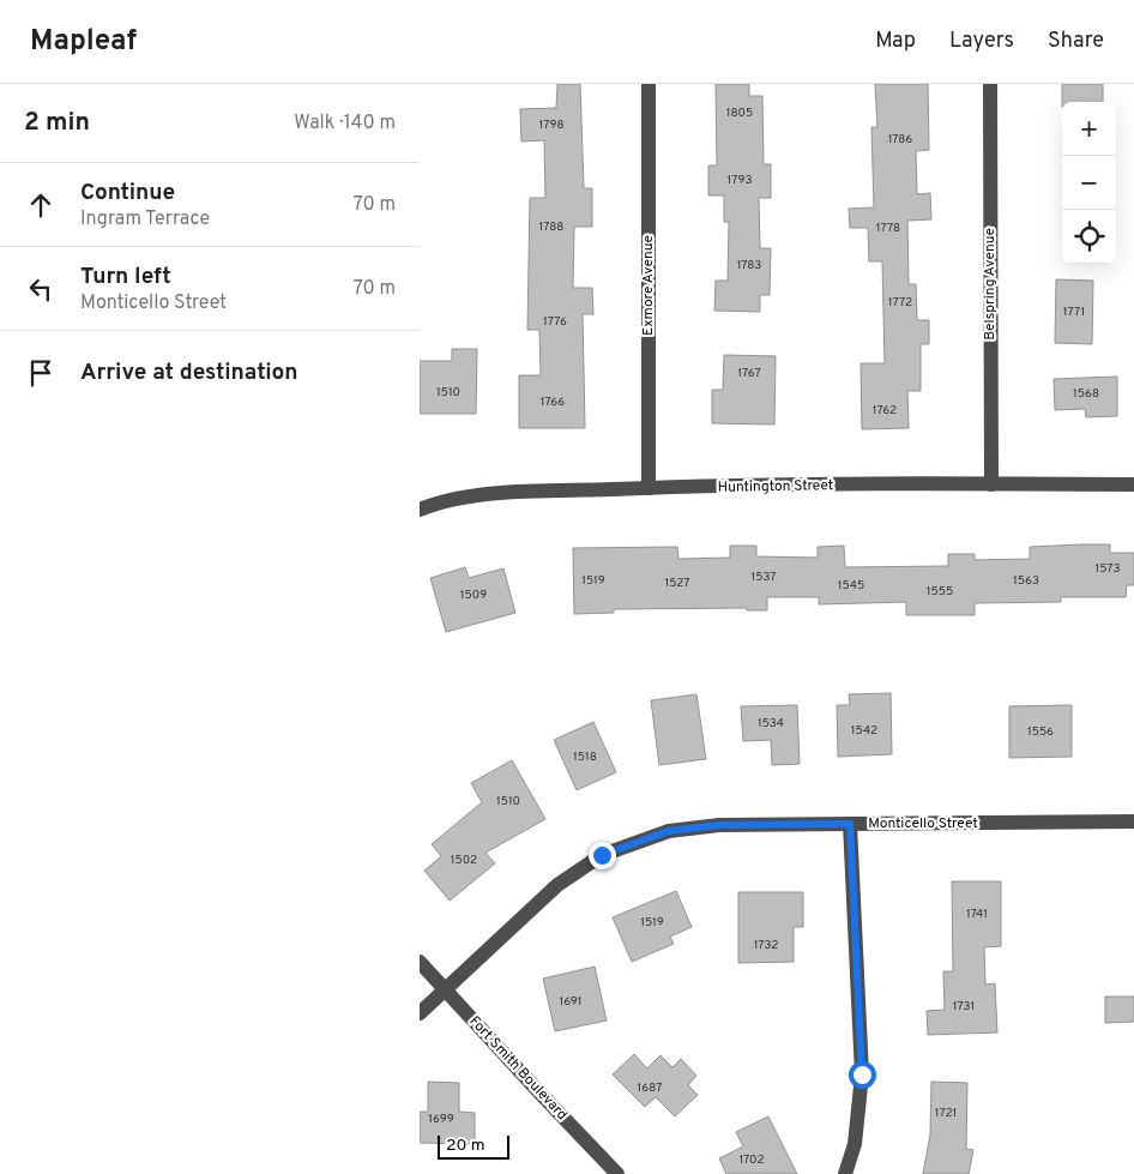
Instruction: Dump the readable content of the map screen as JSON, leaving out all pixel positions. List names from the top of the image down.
{
  "streets": {
    "street": [
      "Belspring Avenue",
      "Exmore Avenue",
      "Huntington Street",
      "Monticello Street",
      "Fort Smith Boulevard"
    ]
  },
  "crossings": [
    ["Belspring Avenue", "Huntington Street"],
    ["Exmore Avenue", "Huntington Street"],
    ["Monticello Street", "Fort Smith Boulevard"]
  ],
  "house_numbers": [
    "1805",
    "1798",
    "1786",
    "1793",
    "1788",
    "1778",
    "1783",
    "1772",
    "1771",
    "1776",
    "1767",
    "1510",
    "1568",
    "1766",
    "1762",
    "1573",
    "1537",
    "1519",
    "1563",
    "1527",
    "1545",
    "1555",
    "1509",
    "1534",
    "1542",
    "1556",
    "1518",
    "1510",
    "1502",
    "1741",
    "1519",
    "1732",
    "1691",
    "1731",
    "1687",
    "1721",
    "1699",
    "1702"
  ],
  "scale_bar": "20 m",
  "page": {
    "header": "Mapleaf",
    "nav": ["Map", "Layers", "Share"],
    "heading": ["2 min", "Walk · 140 m"],
    "map_buttons": ["+", "−"],
    "list": [
      ["Continue", "Ingram Terrace", "70 m"],
      ["Turn left", "Monticello Street", "70 m"],
      "Arrive at destination"
    ],
    "scale": "20 m"
  }
}
